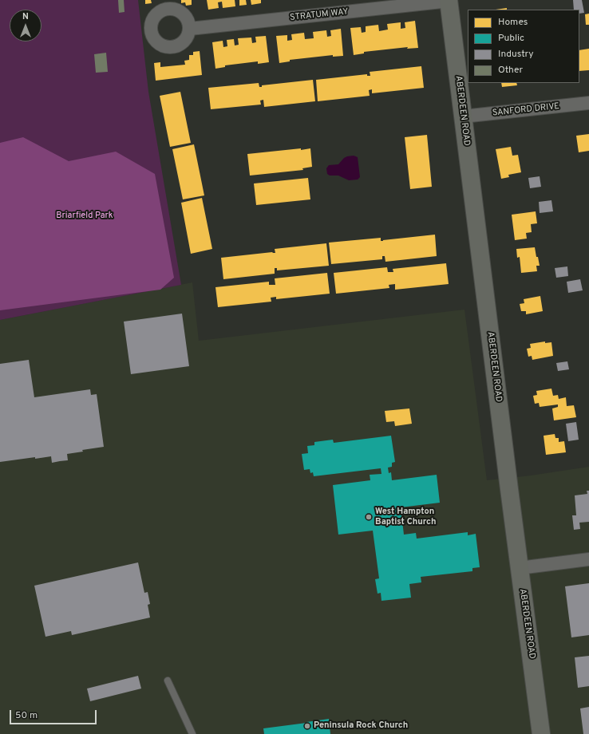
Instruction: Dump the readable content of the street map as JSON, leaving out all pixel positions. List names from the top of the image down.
{
  "streets": {
    "main road": ["ABERDEEN ROAD"],
    "street": ["STRATUM WAY", "SANFORD DRIVE"]
  },
  "crossings": [
    ["STRATUM WAY", "ABERDEEN ROAD"],
    ["SANFORD DRIVE", "ABERDEEN ROAD"]
  ],
  "parks": ["Briarfield Park"],
  "places": ["West Hampton Baptist Church", "Peninsula Rock Church"],
  "legend": [
    "Homes",
    "Public",
    "Industry",
    "Other"
  ],
  "scale_bar": "50 m",
  "north": "top"
}
